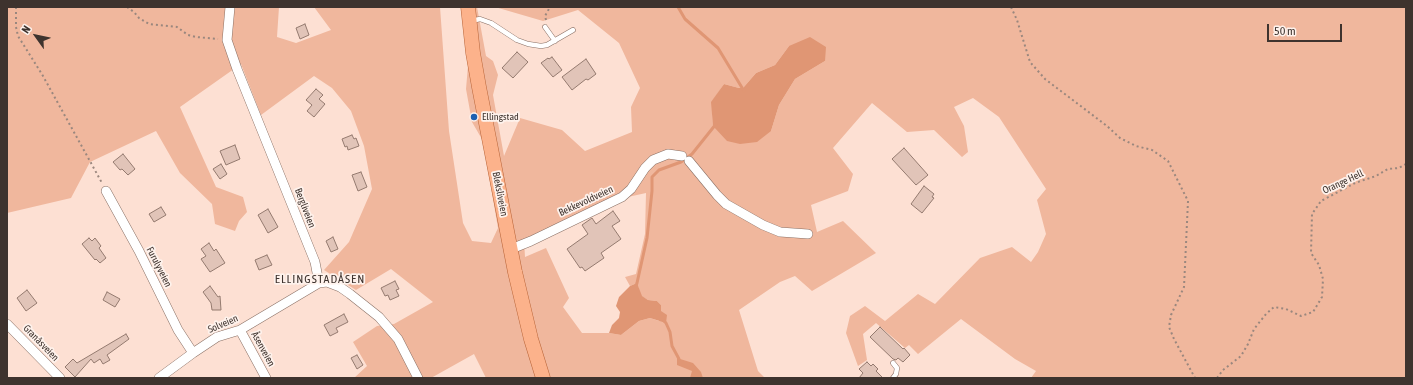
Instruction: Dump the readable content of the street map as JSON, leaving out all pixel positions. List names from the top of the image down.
{
  "streets": {
    "main road": ["Bleksliveien"],
    "street": [
      "Bekkevoldveien",
      "Bergliveien",
      "Furulyveien",
      "Solveien",
      "Granåsveien",
      "Åsenveien"
    ],
    "path": ["Orange Hell"]
  },
  "crossings": [
    ["Bleksliveien", "Bekkevoldveien"],
    ["Bergliveien", "Solveien"],
    ["Furulyveien", "Solveien"],
    ["Solveien", "Åsenveien"]
  ],
  "districts": ["ELLINGSTADÅSEN"],
  "places": ["Ellingstad"],
  "scale_bar": "50 m",
  "north": "top left"
}
